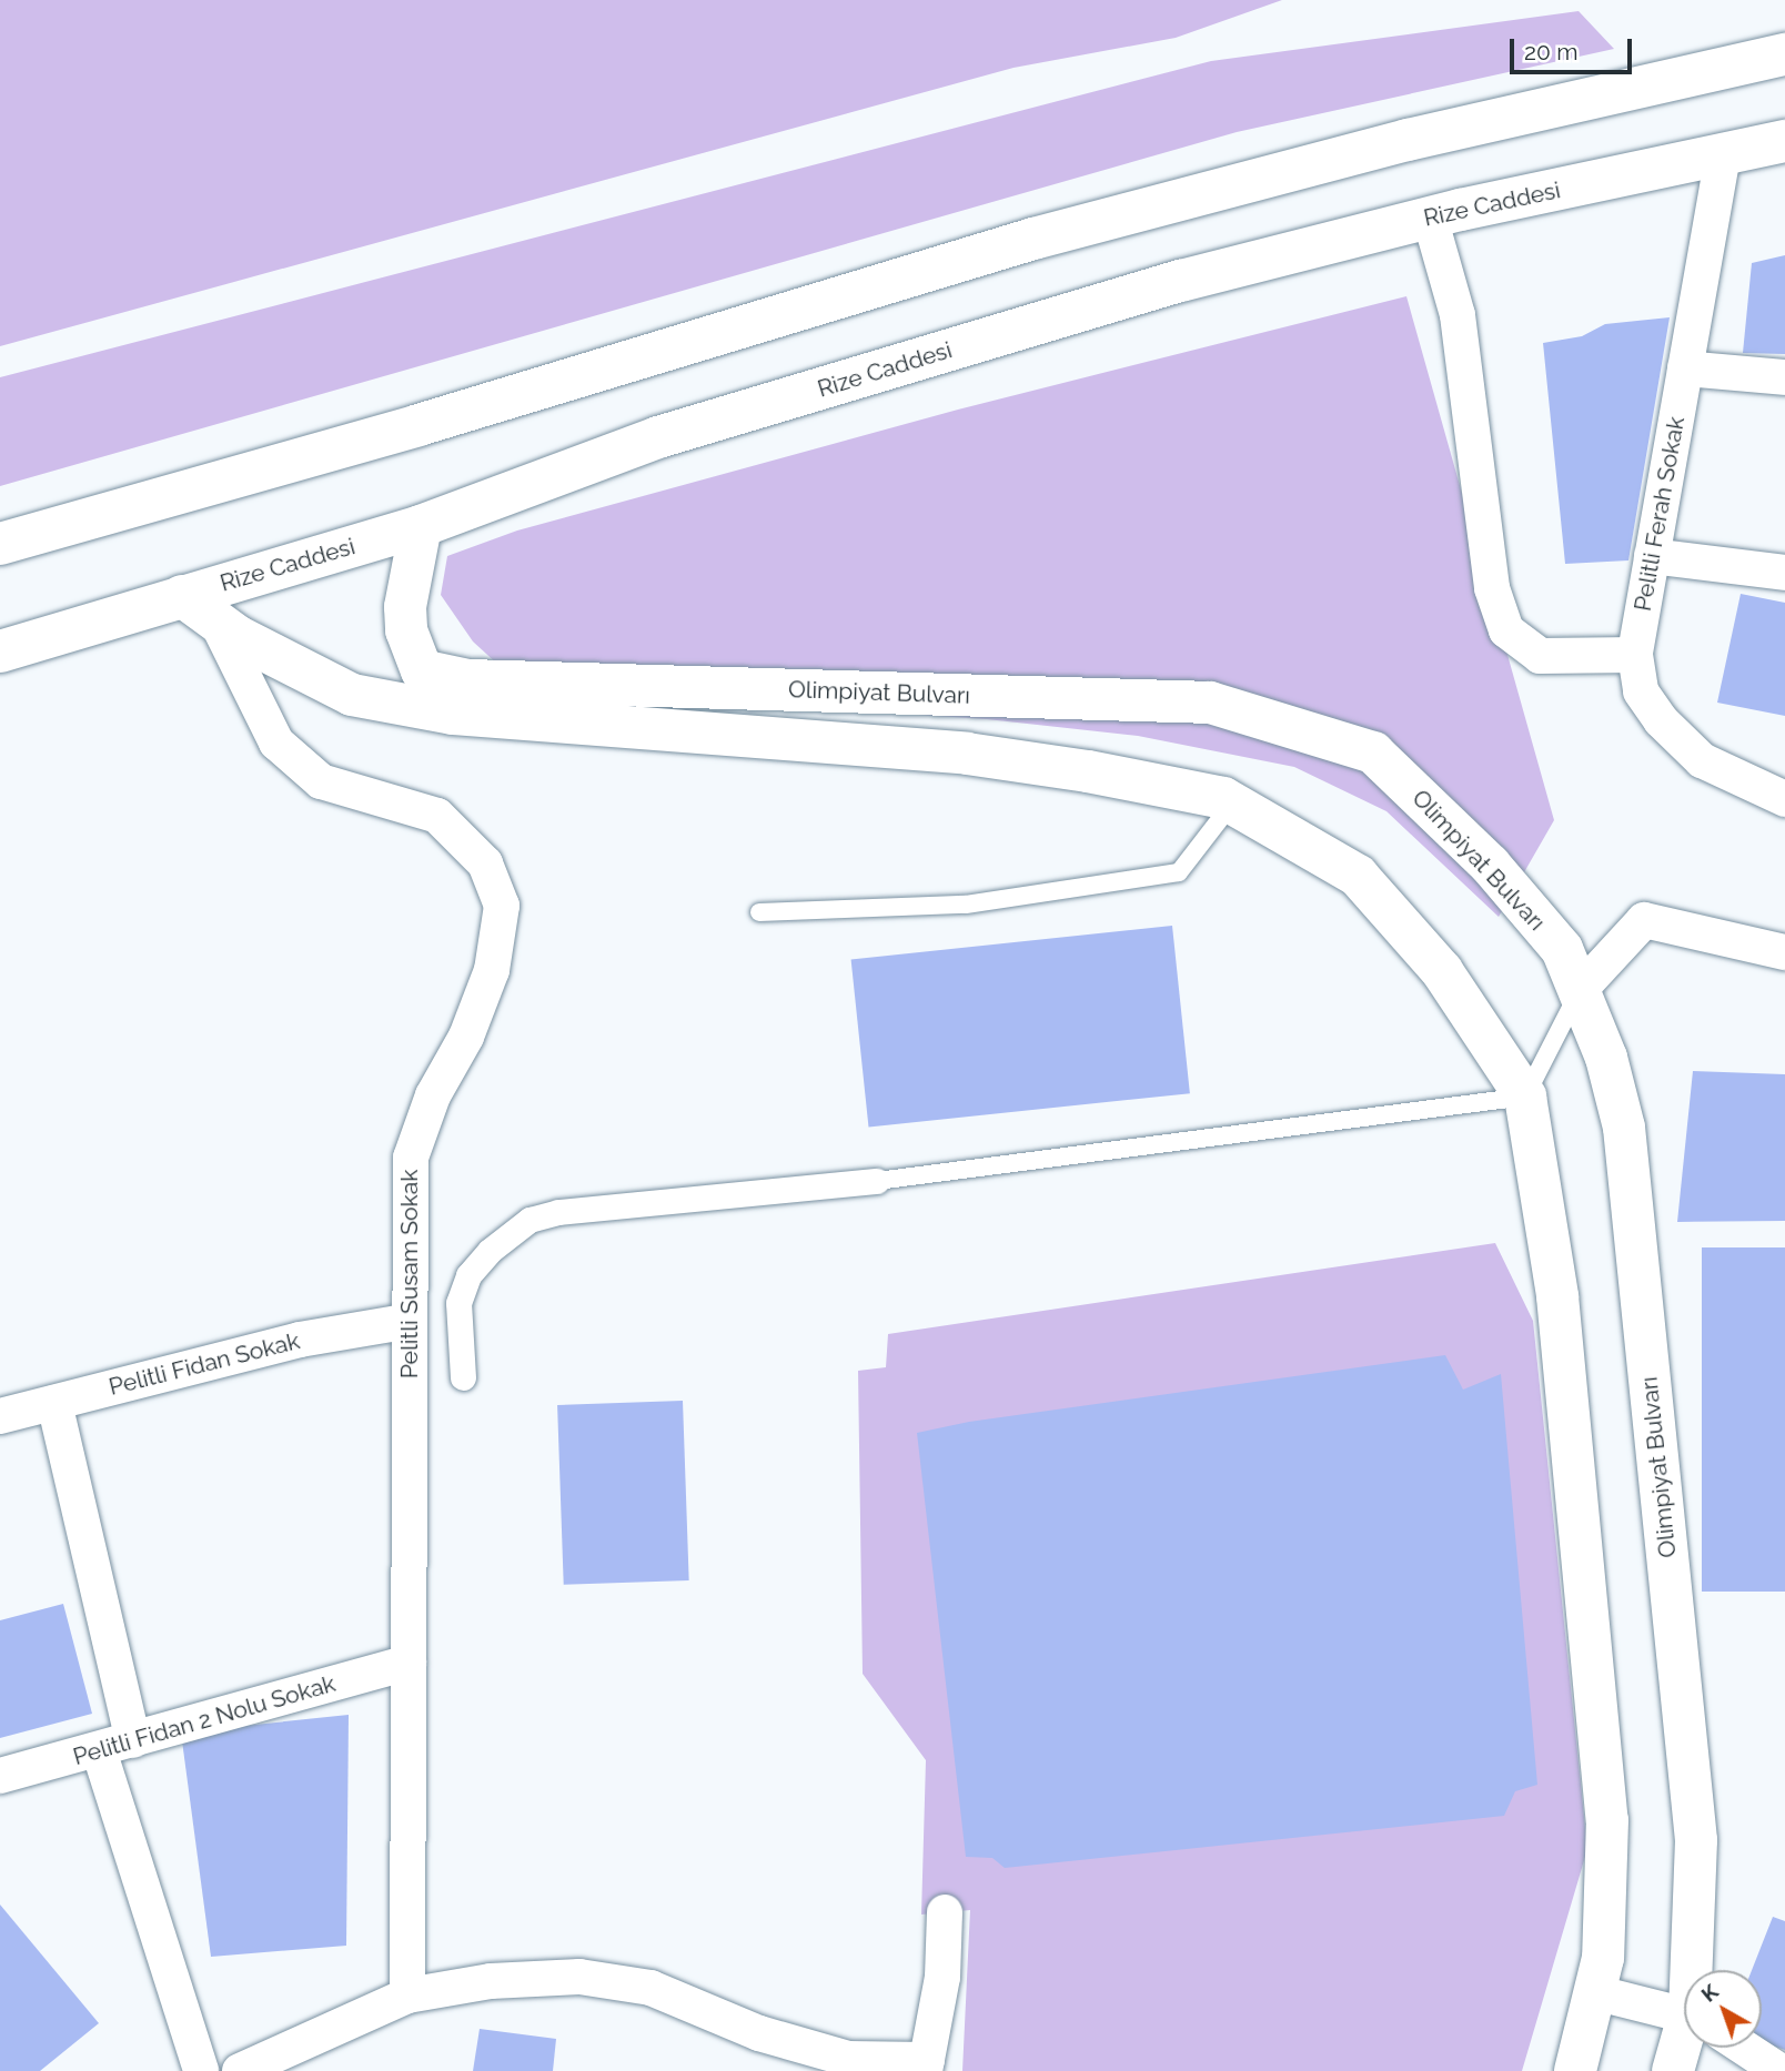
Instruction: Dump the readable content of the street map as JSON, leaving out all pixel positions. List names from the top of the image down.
{
  "streets": {
    "main road": ["Rize Caddesi", "Olimpiyat Bulvarı"],
    "street": [
      "Pelitli Ferah Sokak",
      "Pelitli Susam Sokak",
      "Pelitli Fidan Sokak",
      "Pelitli Fidan 2 Nolu Sokak"
    ]
  },
  "crossings": [
    ["Rize Caddesi", "Pelitli Ferah Sokak"],
    ["Rize Caddesi", "Olimpiyat Bulvarı"],
    ["Pelitli Susam Sokak", "Pelitli Fidan Sokak"],
    ["Pelitli Susam Sokak", "Pelitli Fidan 2 Nolu Sokak"]
  ],
  "scale_bar": "20 m",
  "north": "top left"
}
